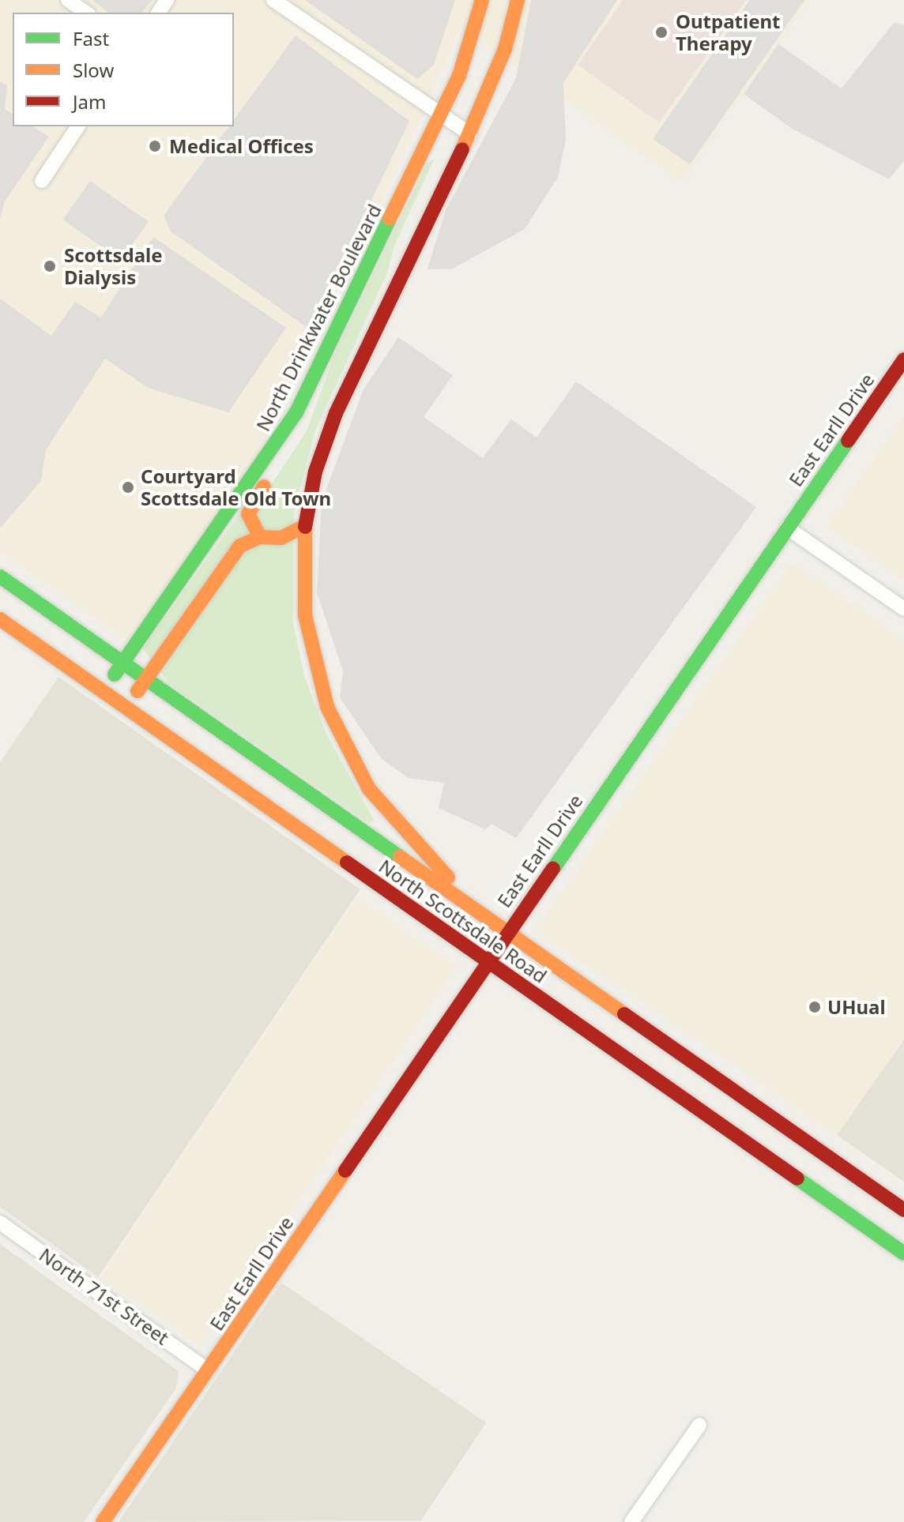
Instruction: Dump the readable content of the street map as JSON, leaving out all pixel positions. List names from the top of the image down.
{
  "streets": {
    "main road": ["North Drinkwater Boulevard", "East Earll Drive", "North Scottsdale Road"],
    "street": ["North 71st Street"]
  },
  "crossings": [
    ["North Drinkwater Boulevard", "North Scottsdale Road"],
    ["East Earll Drive", "North Scottsdale Road"],
    ["East Earll Drive", "North 71st Street"]
  ],
  "places": [
    "Outpatient Therapy",
    "Medical Offices",
    "Scottsdale Dialysis",
    "Courtyard Scottsdale Old Town",
    "UHual"
  ],
  "legend": ["Fast", "Slow", "Jam"]
}
